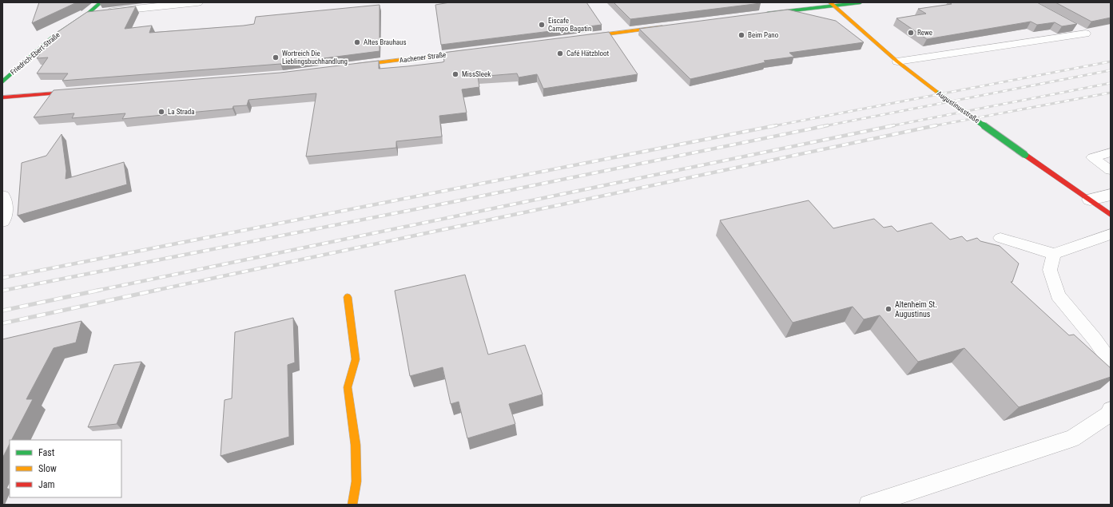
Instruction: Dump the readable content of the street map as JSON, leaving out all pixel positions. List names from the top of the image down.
{
  "streets": {
    "street": ["Friedrich-Ebert-Straße", "Aachener Straße", "Augustinusstraße"]
  },
  "places": [
    "Eiscafe Campo Bagatin",
    "Rewe",
    "Beim Pano",
    "Altes Brauhaus",
    "Café Hätzbloot",
    "Wortreich Die Lieblingsbuchhandlung",
    "MissSleek",
    "La Strada",
    "Altenheim St. Augustinus"
  ],
  "legend": ["Fast", "Slow", "Jam"]
}
